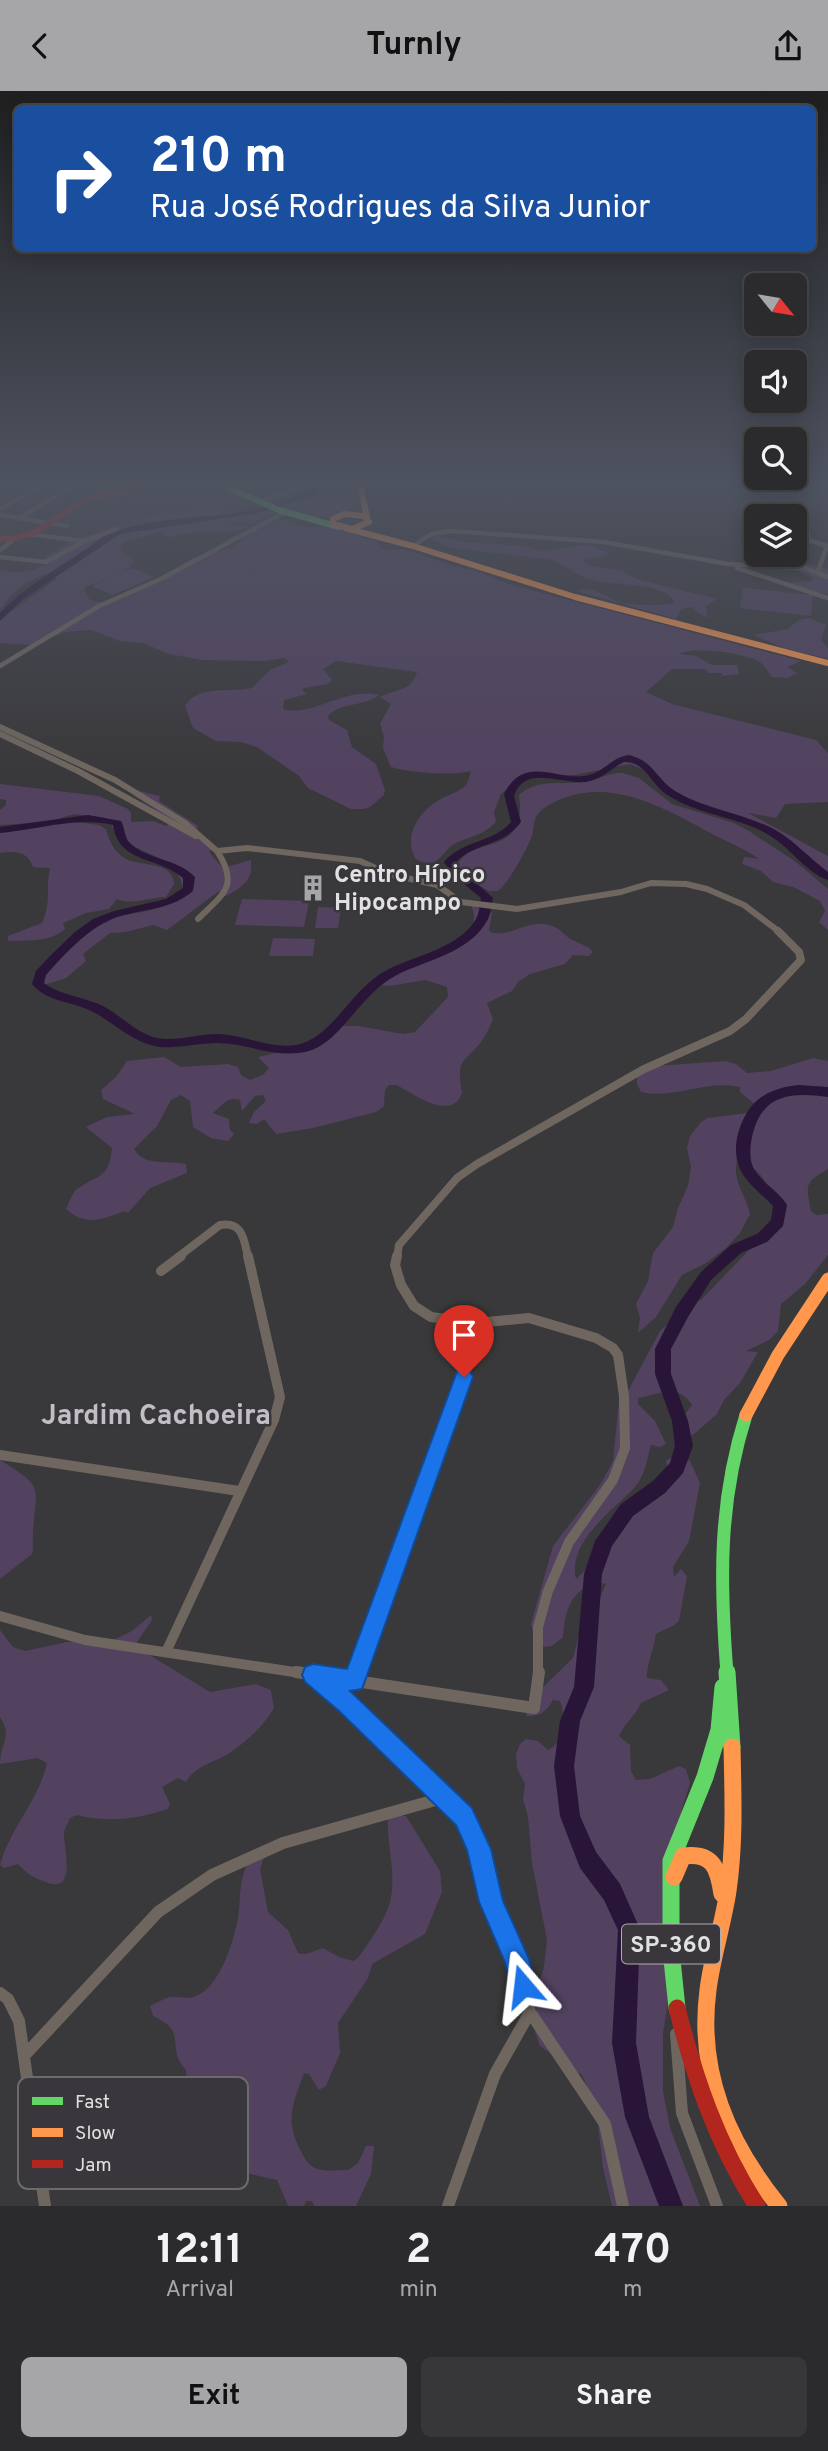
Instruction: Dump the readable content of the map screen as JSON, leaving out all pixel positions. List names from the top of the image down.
{
  "streets": {
    "main road": ["SP-360"]
  },
  "districts": ["Jardim Cachoeira"],
  "places": {
    "building": ["Centro Hípico Hipocampo"]
  },
  "legend": ["Fast", "Slow", "Jam"],
  "north": "bottom right",
  "page": {
    "header": "Turnly",
    "turn": ["210 m", "Rua José Rodrigues da Silva Junior"],
    "eta": [
      "12:11",
      "Arrival",
      "2",
      "min",
      "470",
      "m"
    ],
    "buttons": ["Exit", "Share"]
  }
}
